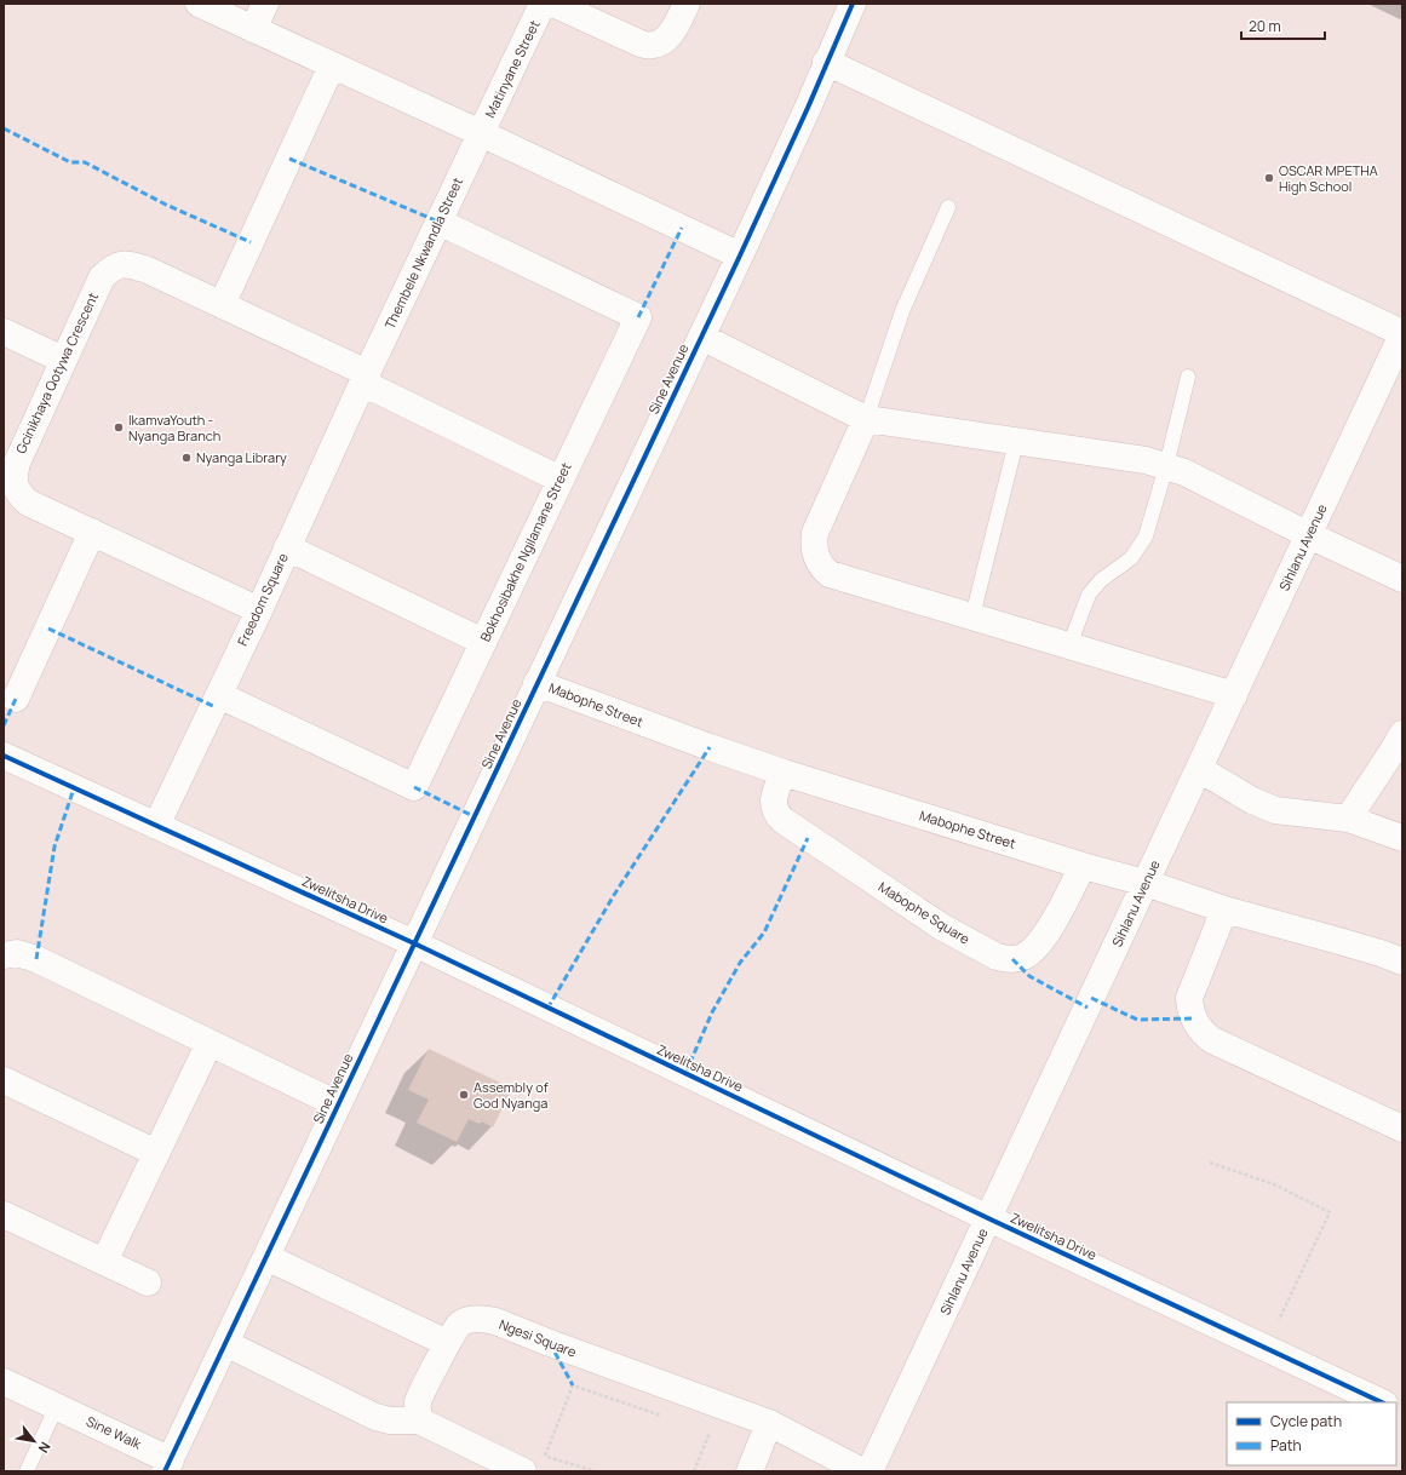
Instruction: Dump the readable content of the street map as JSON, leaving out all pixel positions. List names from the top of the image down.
{
  "streets": {
    "street": [
      "Matinyane Street",
      "Thembele Nkwandla Street",
      "Gcinikhaya Qotywa Crescent",
      "Sine Avenue",
      "Sihlanu Avenue",
      "Bokhosibakhe Ngilamane Street",
      "Freedom Square",
      "Mabophe Street",
      "Zwelitsha Drive",
      "Mabophe Square",
      "Ngesi Square",
      "Sine Walk"
    ]
  },
  "crossings": [
    ["Matinyane Street", "Thembele Nkwandla Street"],
    ["Thembele Nkwandla Street", "Gcinikhaya Qotywa Crescent"],
    ["Thembele Nkwandla Street", "Bokhosibakhe Ngilamane Street"],
    ["Thembele Nkwandla Street", "Freedom Square"],
    ["Gcinikhaya Qotywa Crescent", "Bokhosibakhe Ngilamane Street"],
    ["Gcinikhaya Qotywa Crescent", "Freedom Square"],
    ["Sine Avenue", "Mabophe Street"],
    ["Sine Avenue", "Zwelitsha Drive"],
    ["Sine Avenue", "Sine Walk"],
    ["Sihlanu Avenue", "Mabophe Street"],
    ["Sihlanu Avenue", "Zwelitsha Drive"],
    ["Bokhosibakhe Ngilamane Street", "Freedom Square"],
    ["Freedom Square", "Zwelitsha Drive"],
    ["Mabophe Street", "Mabophe Square"]
  ],
  "places": [
    "OSCAR MPETHA High School",
    "IkamvaYouth - Nyanga Branch",
    "Nyanga Library",
    "Assembly of God Nyanga"
  ],
  "legend": ["Cycle path", "Path"],
  "scale_bar": "20 m",
  "north": "bottom right"
}
